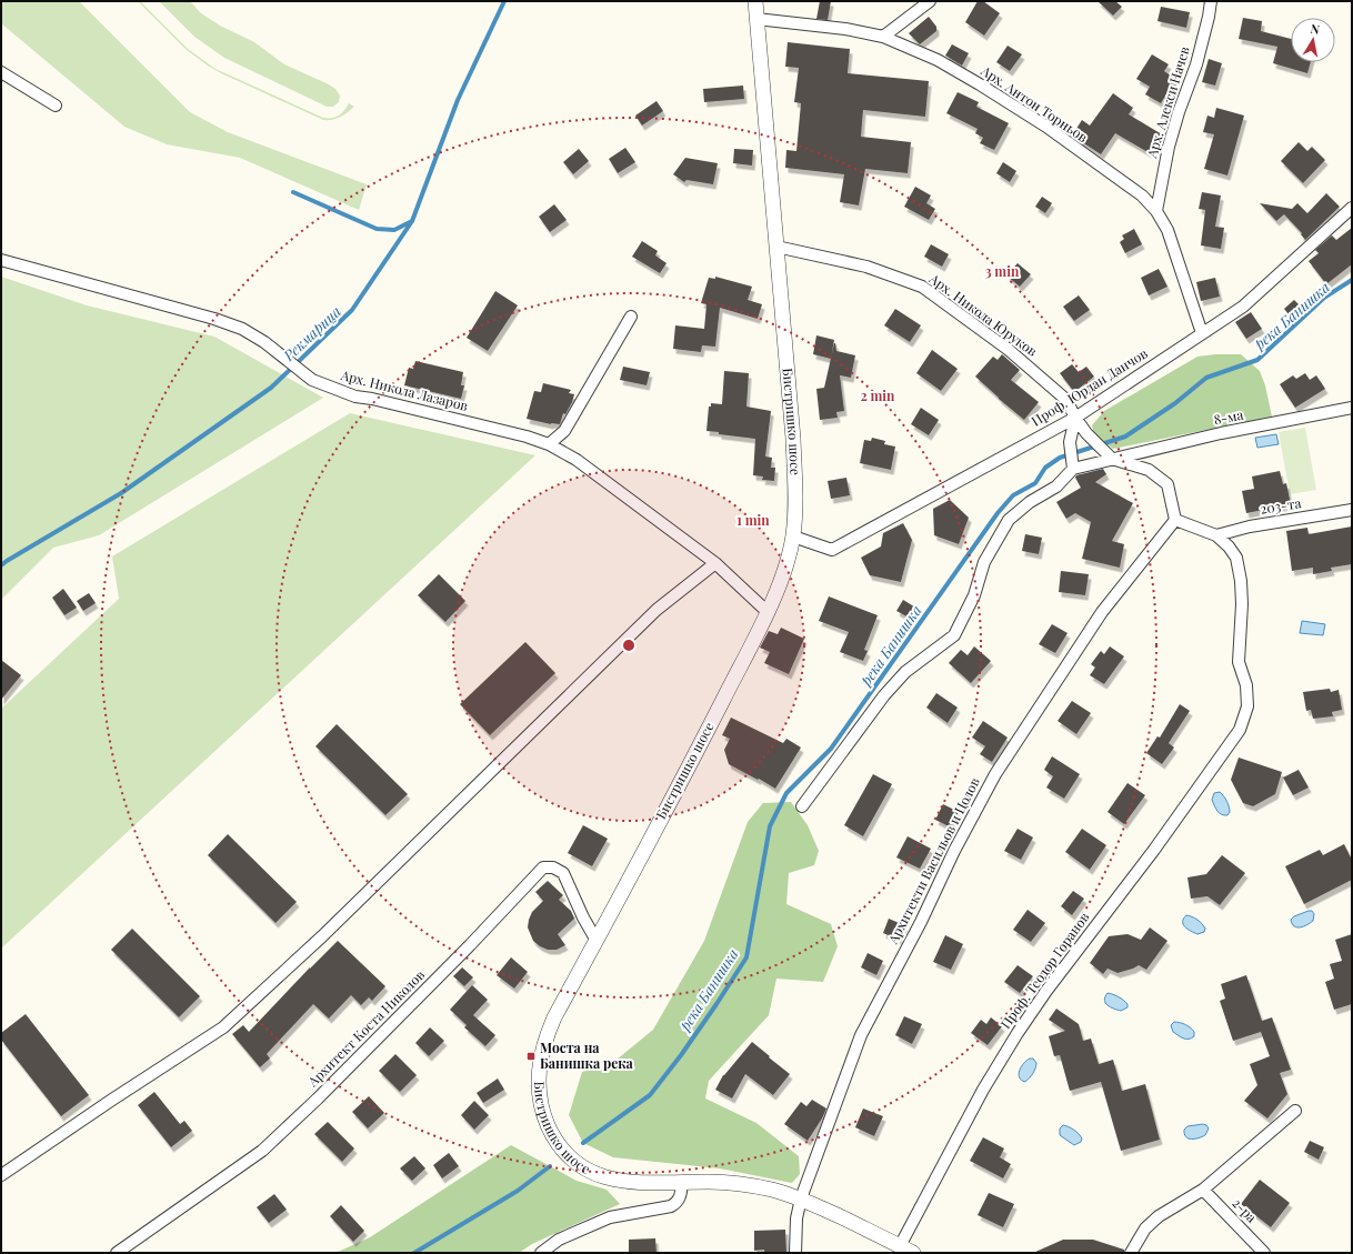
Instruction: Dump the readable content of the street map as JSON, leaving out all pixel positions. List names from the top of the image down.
{
  "streets": {
    "street": [
      "Арх. Алекси Начев",
      "Арх. Антон Торньов",
      "Арх. Никола Юруков",
      "Проф. Юрдан Данчов",
      "Арх. Никола Лазаров",
      "8-ма",
      "Бистришко шосе",
      "203-та",
      "Архитекти Васильов и Цолов",
      "Проф. Теодор Горанов",
      "Архитект Коста Николов",
      "2-ра"
    ]
  },
  "crossings": [
    ["Арх. Алекси Начев", "Арх. Антон Торньов"],
    ["Арх. Антон Торньов", "Проф. Юрдан Данчов"],
    ["Арх. Антон Торньов", "Бистришко шосе"],
    ["Арх. Никола Юруков", "Проф. Юрдан Данчов"],
    ["Арх. Никола Юруков", "8-ма"],
    ["Арх. Никола Юруков", "Бистришко шосе"],
    ["Проф. Юрдан Данчов", "Бистришко шосе"],
    ["Арх. Никола Лазаров", "Бистришко шосе"],
    ["Бистришко шосе", "Архитекти Васильов и Цолов"],
    ["Бистришко шосе", "Проф. Теодор Горанов"],
    ["Бистришко шосе", "Архитект Коста Николов"],
    ["203-та", "Проф. Теодор Горанов"]
  ],
  "water": ["река Банишка", "Рекмарица"],
  "places": {
    "transit": ["Моста на Банишка река"]
  },
  "north": "top",
  "rings": ["3 min", "2 min", "1 min"]
}
